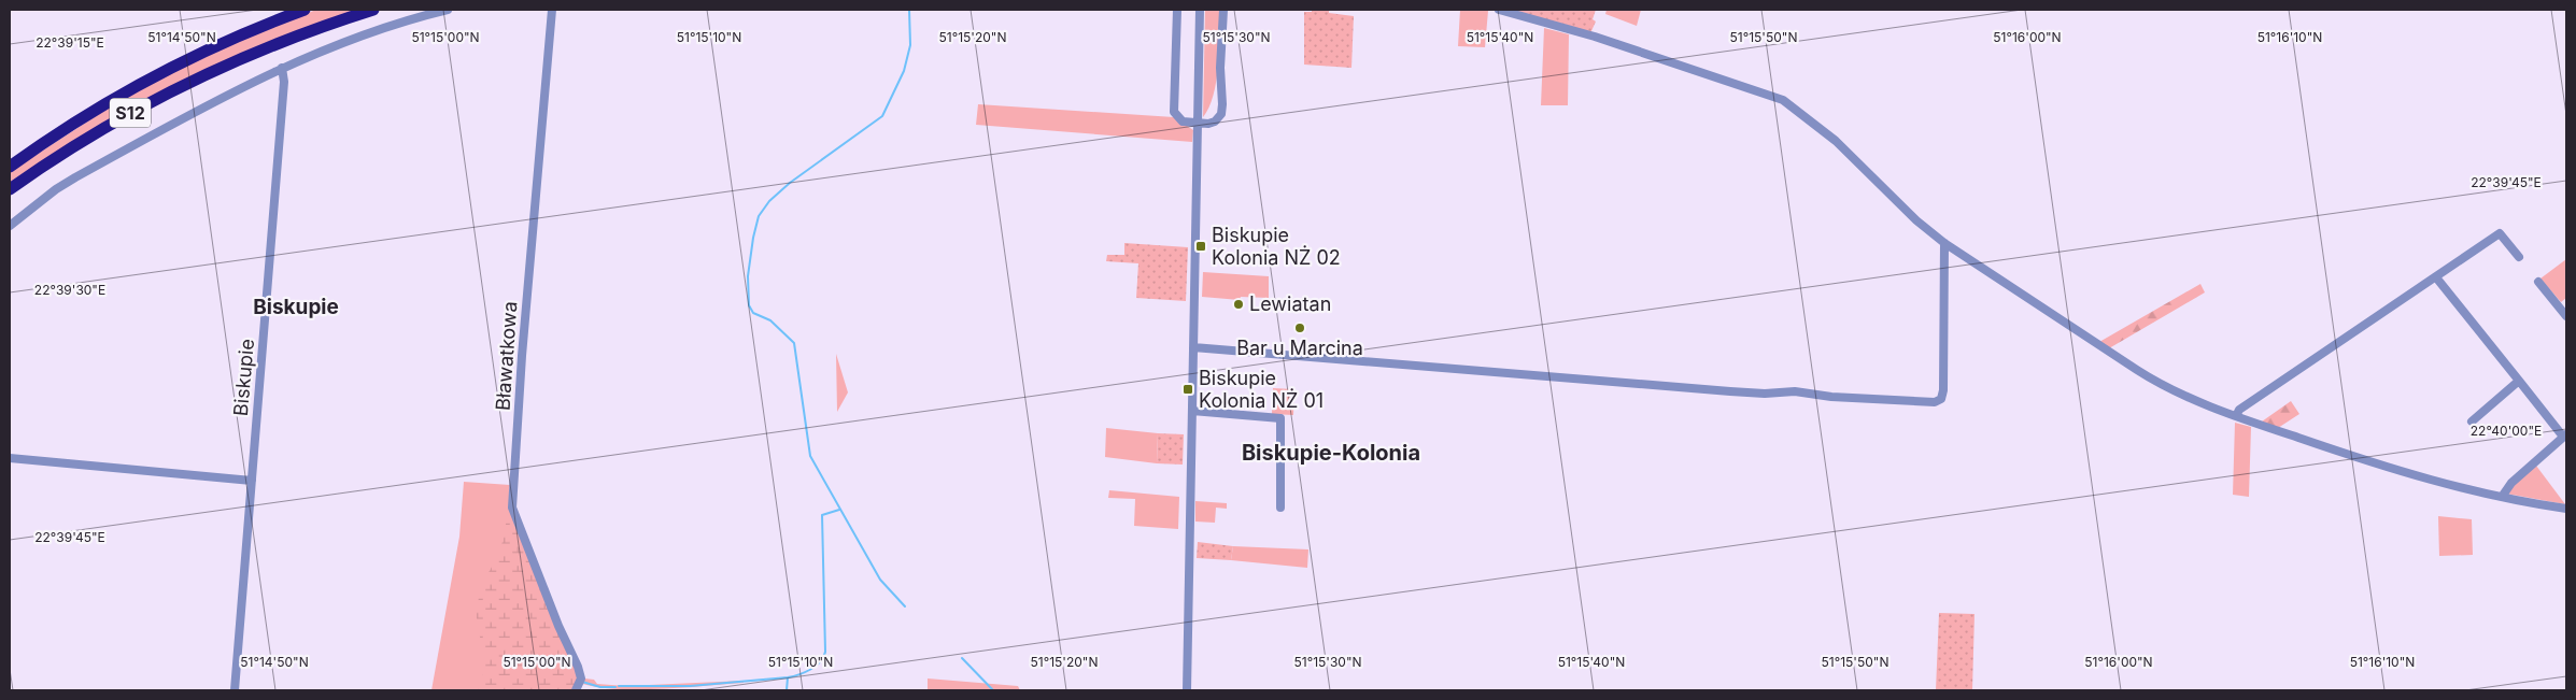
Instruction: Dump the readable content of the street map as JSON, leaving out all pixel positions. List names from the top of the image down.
{
  "streets": {
    "highway": ["S12"],
    "street": ["Bławatkowa", "Biskupie"]
  },
  "districts": ["Biskupie", "Biskupie-Kolonia"],
  "places": {
    "transit": ["Biskupie Kolonia NŻ 02", "Biskupie Kolonia NŻ 01"],
    "other": ["Lewiatan", "Bar u Marcina"]
  },
  "coordinates": [
    "51°14'50\"N",
    "51°15'00\"N",
    "51°15'10\"N",
    "51°15'20\"N",
    "51°15'30\"N",
    "51°15'40\"N",
    "51°15'50\"N",
    "51°16'00\"N",
    "51°16'10\"N",
    "22°39'15\"E",
    "22°39'45\"E",
    "22°39'30\"E",
    "22°40'00\"E"
  ]
}
